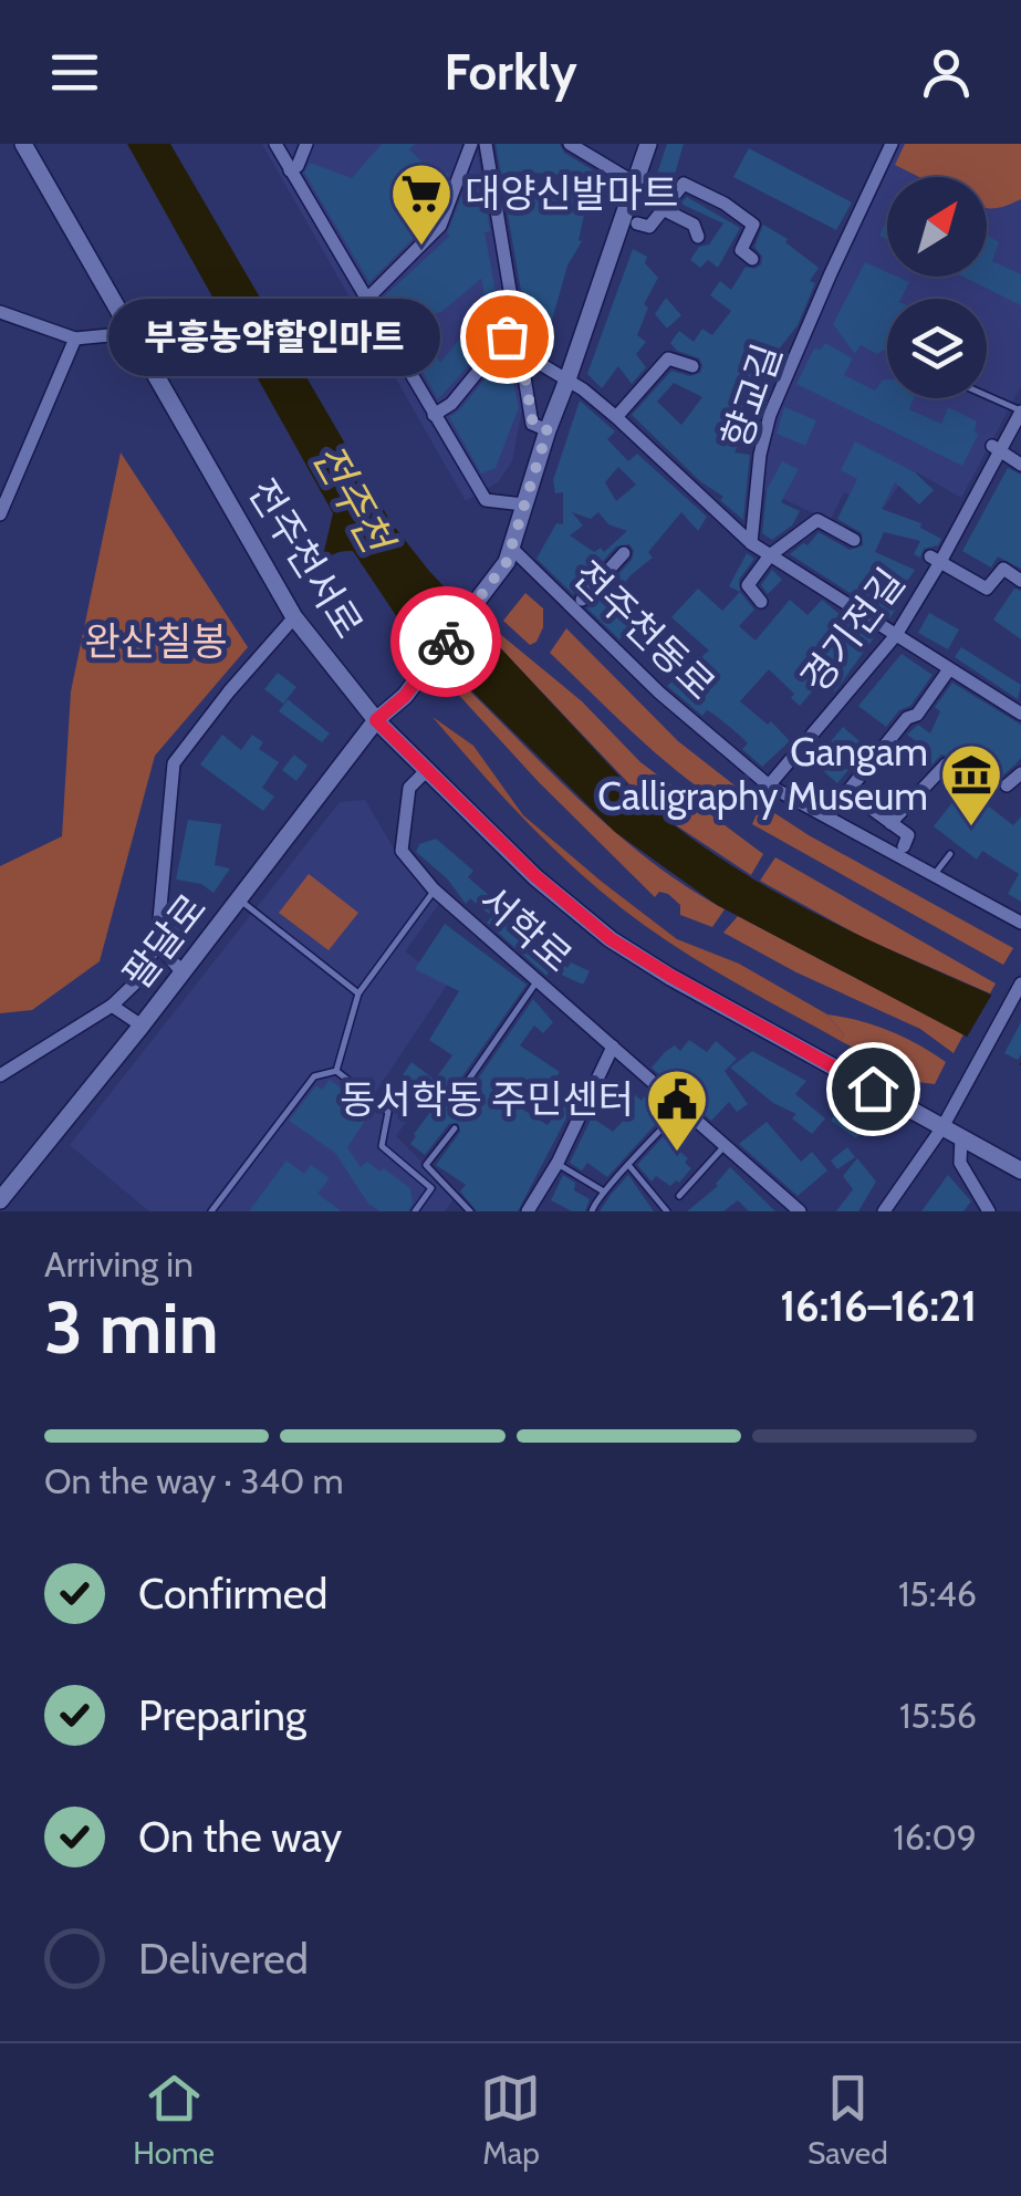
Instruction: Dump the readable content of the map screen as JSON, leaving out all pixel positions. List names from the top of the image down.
{
  "streets": {
    "street": [
      "향교길",
      "전주천서로",
      "전주천동로",
      "경기전길",
      "서학로",
      "팔달로"
    ]
  },
  "crossings": [
    ["향교길", "경기전길"],
    ["전주천서로", "서학로"],
    ["전주천서로", "팔달로"],
    ["전주천동로", "경기전길"],
    ["전주천동로", "팔달로"]
  ],
  "water": ["전주천"],
  "parks": ["완산칠봉"],
  "places": {
    "supermarket": ["대양신발마트"],
    "other": ["부흥농약할인마트"],
    "museum": ["Gangam Calligraphy Museum"],
    "public building": ["동서학동 주민센터"]
  },
  "north": "top right",
  "page": {
    "header": "Forkly",
    "bubble": "부흥농약할인마트",
    "heading": ["3 min", "Arriving in", "16:16–16:21"],
    "bar": "On the way · 340 m",
    "list": [
      ["Confirmed", "15:46"],
      ["Preparing", "15:56"],
      ["On the way", "16:09"],
      "Delivered"
    ],
    "tabs": ["Home", "Map", "Saved"]
  }
}
